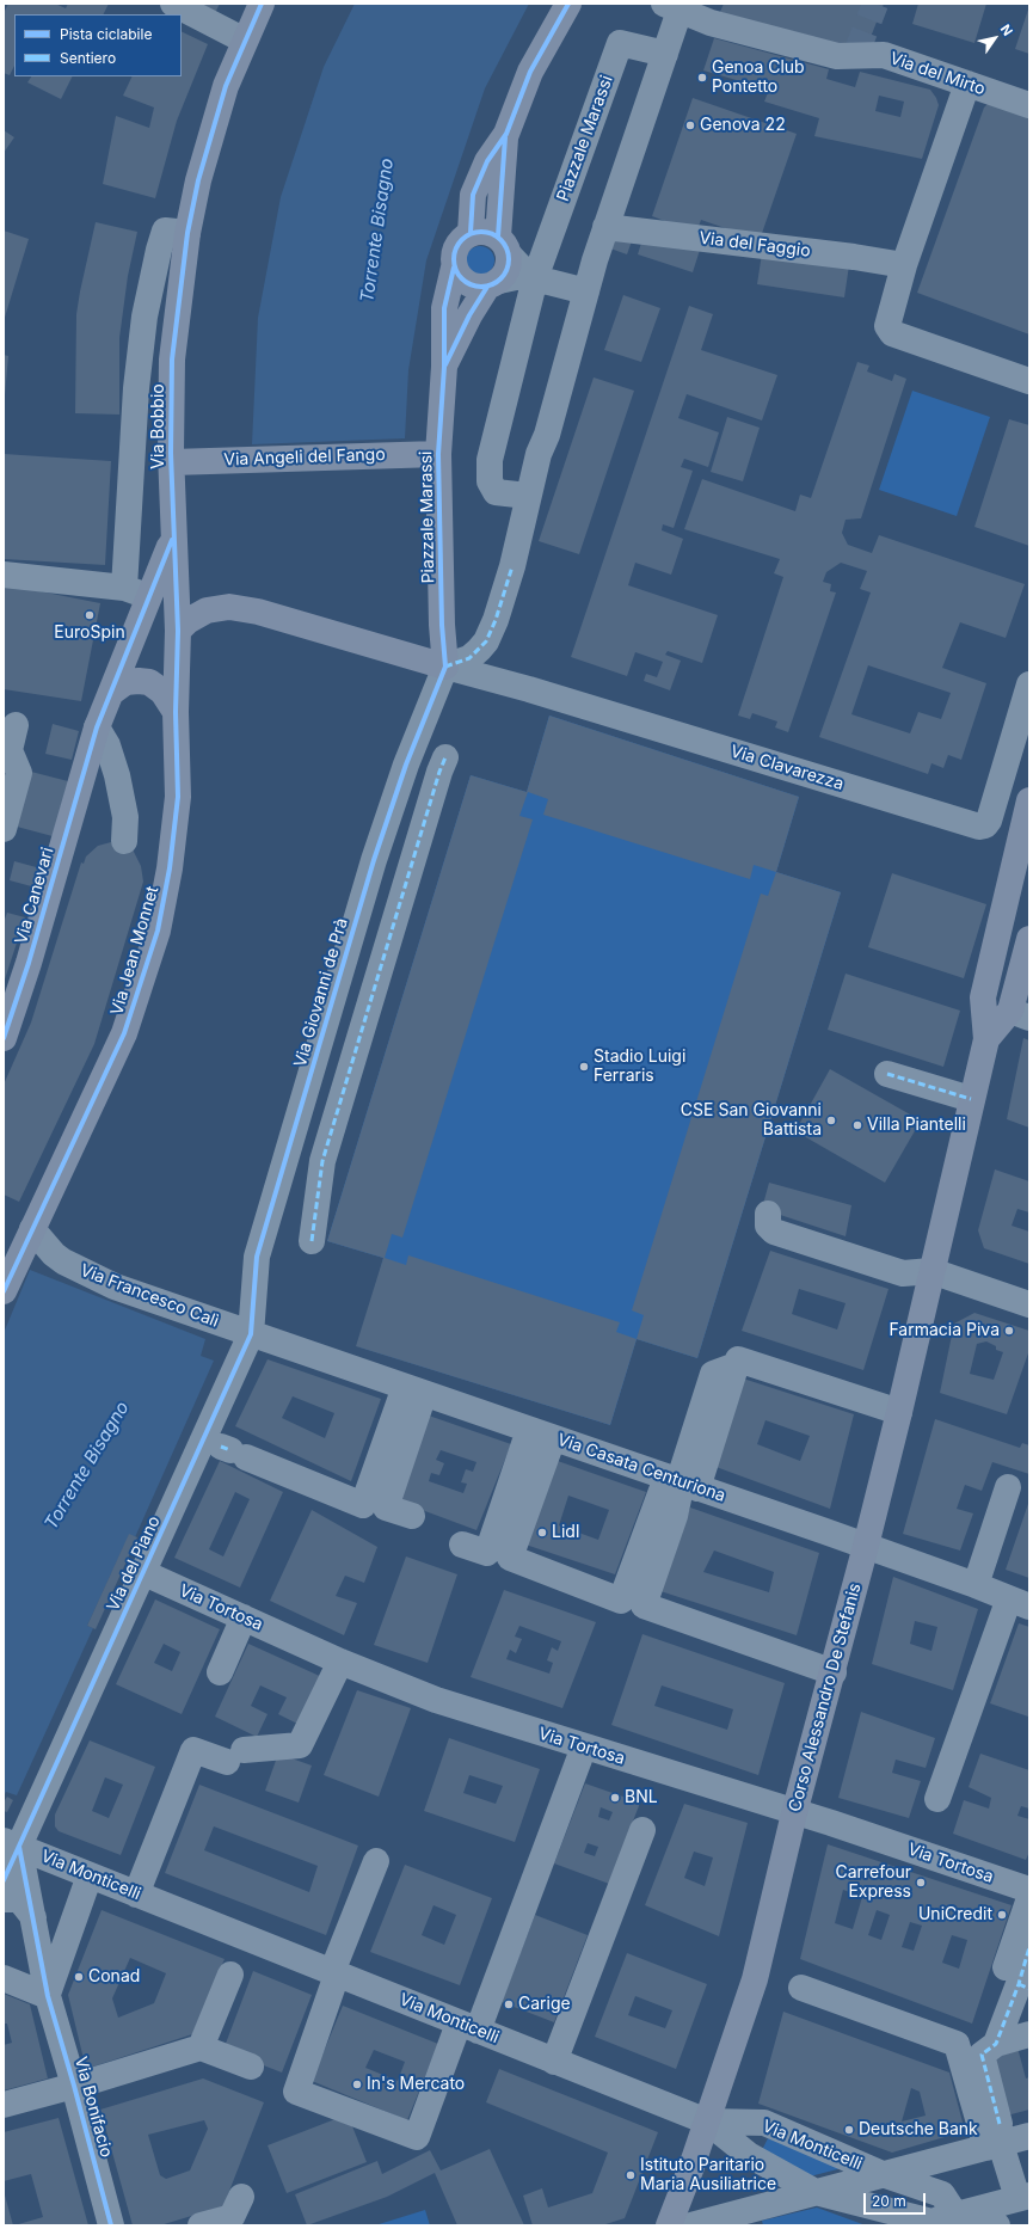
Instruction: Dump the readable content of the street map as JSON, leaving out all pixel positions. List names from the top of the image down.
{
  "streets": {
    "main road": [
      "Piazzale Marassi",
      "Via Bobbio",
      "Via Angeli del Fango",
      "Via Canevari",
      "Via Jean Monnet",
      "Corso Alessandro De Stefanis"
    ],
    "street": [
      "Via del Mirto",
      "Via del Faggio",
      "Via Clavarezza",
      "Via Giovanni de Prà",
      "Via Francesco Calì",
      "Via Casata Centuriona",
      "Via del Piano",
      "Via Tortosa",
      "Via Monticelli",
      "Via Bonifacio"
    ]
  },
  "crossings": [
    ["Piazzale Marassi", "Via Angeli del Fango"],
    ["Piazzale Marassi", "Via Clavarezza"],
    ["Piazzale Marassi", "Via Giovanni de Prà"],
    ["Via Bobbio", "Via Angeli del Fango"],
    ["Via Bobbio", "Via Canevari"],
    ["Via Bobbio", "Via Jean Monnet"],
    ["Via Clavarezza", "Via Giovanni de Prà"],
    ["Via Jean Monnet", "Via Francesco Calì"],
    ["Via Giovanni de Prà", "Via Francesco Calì"],
    ["Via Giovanni de Prà", "Via Casata Centuriona"],
    ["Via Giovanni de Prà", "Via del Piano"],
    ["Via Francesco Calì", "Via Casata Centuriona"],
    ["Via Francesco Calì", "Via del Piano"],
    ["Via Casata Centuriona", "Via del Piano"],
    ["Via Casata Centuriona", "Corso Alessandro De Stefanis"],
    ["Via del Piano", "Via Tortosa"],
    ["Via del Piano", "Via Monticelli"],
    ["Via del Piano", "Via Bonifacio"],
    ["Via Tortosa", "Corso Alessandro De Stefanis"],
    ["Corso Alessandro De Stefanis", "Via Monticelli"],
    ["Via Monticelli", "Via Bonifacio"]
  ],
  "water": ["Torrente Bisagno"],
  "places": [
    "Genoa Club Pontetto",
    "Genova 22",
    "EuroSpin",
    "Stadio Luigi Ferraris",
    "CSE San Giovanni Battista",
    "Villa Piantelli",
    "Farmacia Piva",
    "Lidl",
    "BNL",
    "Carrefour Express",
    "UniCredit",
    "Conad",
    "Carige",
    "In's Mercato",
    "Deutsche Bank",
    "Istituto Paritario Maria Ausiliatrice"
  ],
  "legend": ["Pista ciclabile", "Sentiero"],
  "scale_bar": "20 m",
  "north": "top right"
}
